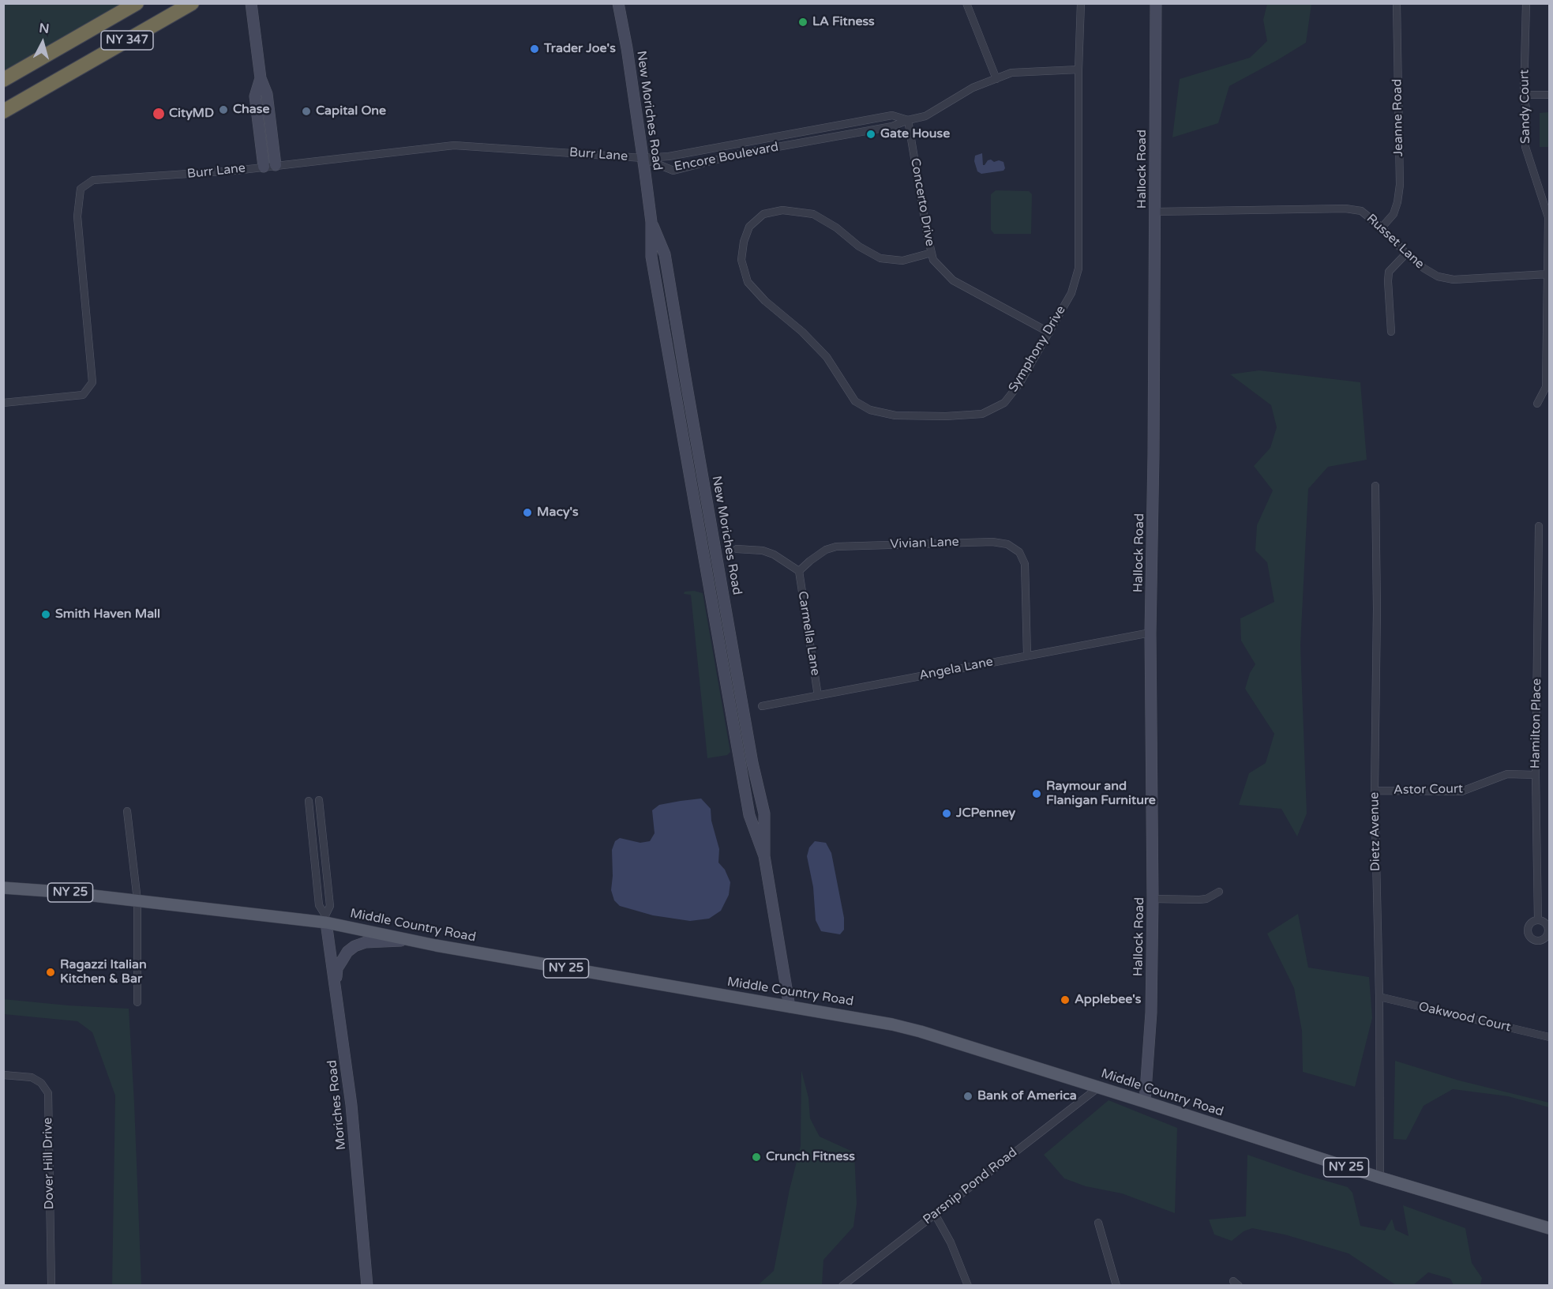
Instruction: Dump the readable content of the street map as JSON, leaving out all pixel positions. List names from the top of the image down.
{
  "streets": {
    "highway": ["NY 347"],
    "main road": ["NY 25", "Middle Country Road"],
    "street": [
      "Sandy Court",
      "New Moriches Road",
      "Jeanne Road",
      "Burr Lane",
      "Encore Boulevard",
      "Hallock Road",
      "Concerto Drive",
      "Russet Lane",
      "Symphony Drive",
      "Vivian Lane",
      "Carmella Lane",
      "Angela Lane",
      "Hamilton Place",
      "Astor Court",
      "Dietz Avenue",
      "Oakwood Court",
      "Moriches Road",
      "Dover Hill Drive",
      "Parsnip Pond Road"
    ]
  },
  "crossings": [
    ["Sandy Court", "Russet Lane"],
    ["New Moriches Road", "Burr Lane"],
    ["New Moriches Road", "Encore Boulevard"],
    ["New Moriches Road", "Middle Country Road"],
    ["Jeanne Road", "Russet Lane"],
    ["Burr Lane", "Encore Boulevard"],
    ["Encore Boulevard", "Concerto Drive"],
    ["Encore Boulevard", "Symphony Drive"],
    ["Hallock Road", "Russet Lane"],
    ["Hallock Road", "Angela Lane"],
    ["Hallock Road", "Middle Country Road"],
    ["Concerto Drive", "Symphony Drive"],
    ["Vivian Lane", "Carmella Lane"],
    ["Vivian Lane", "Angela Lane"],
    ["Carmella Lane", "Angela Lane"],
    ["Hamilton Place", "Astor Court"],
    ["Astor Court", "Dietz Avenue"],
    ["Dietz Avenue", "Middle Country Road"],
    ["Dietz Avenue", "Oakwood Court"],
    ["Middle Country Road", "Moriches Road"],
    ["Middle Country Road", "Parsnip Pond Road"]
  ],
  "places": [
    "LA Fitness",
    "Trader Joe's",
    "Chase",
    "Capital One",
    "CityMD",
    "Gate House",
    "Macy's",
    "Smith Haven Mall",
    "Raymour and Flanigan Furniture",
    "JCPenney",
    "Ragazzi Italian Kitchen & Bar",
    "Applebee's",
    "Bank of America",
    "Crunch Fitness"
  ],
  "north": "top"
}
